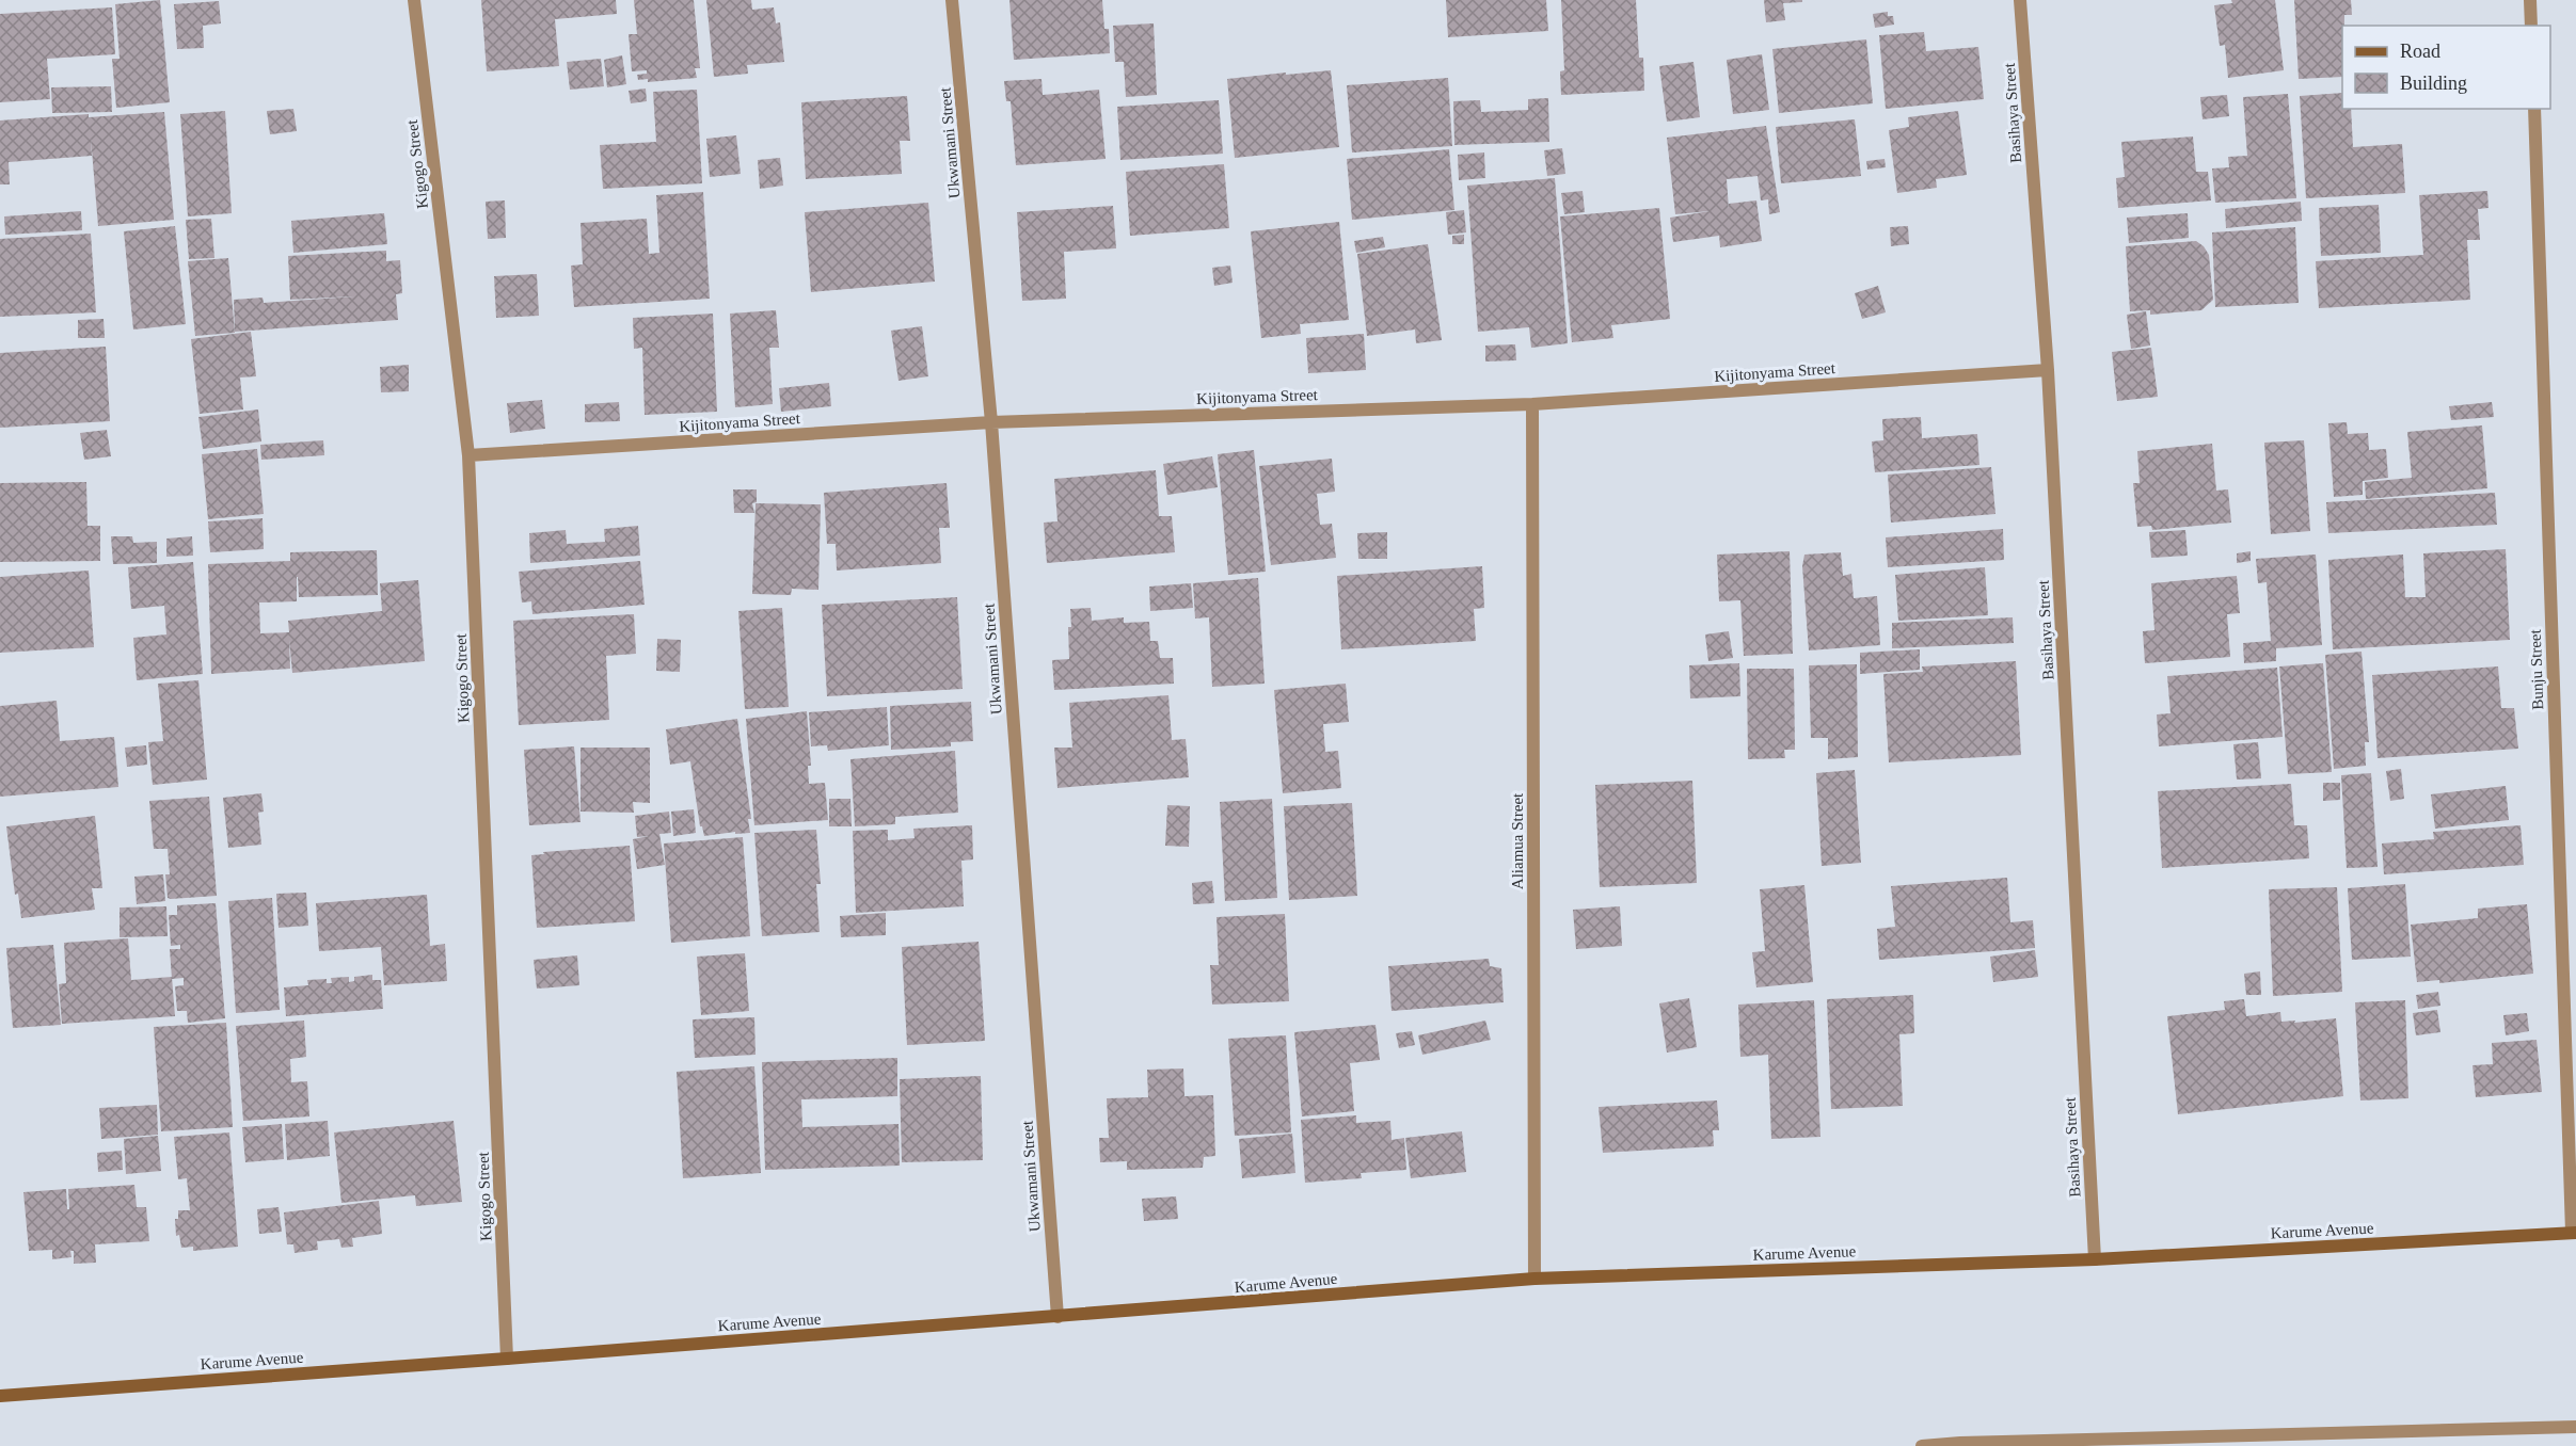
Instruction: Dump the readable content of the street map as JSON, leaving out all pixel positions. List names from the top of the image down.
{
  "streets": {
    "main road": ["Karume Avenue"],
    "street": [
      "Basihaya Street",
      "Ukwamani Street",
      "Kigogo Street",
      "Kijitonyama Street",
      "Bunju Street",
      "Aliamua Street"
    ]
  },
  "crossings": [
    ["Basihaya Street", "Kijitonyama Street"],
    ["Basihaya Street", "Karume Avenue"],
    ["Ukwamani Street", "Kijitonyama Street"],
    ["Ukwamani Street", "Karume Avenue"],
    ["Kigogo Street", "Kijitonyama Street"],
    ["Kigogo Street", "Karume Avenue"],
    ["Kijitonyama Street", "Aliamua Street"],
    ["Bunju Street", "Karume Avenue"],
    ["Aliamua Street", "Karume Avenue"]
  ],
  "legend": ["Road", "Building"]
}
